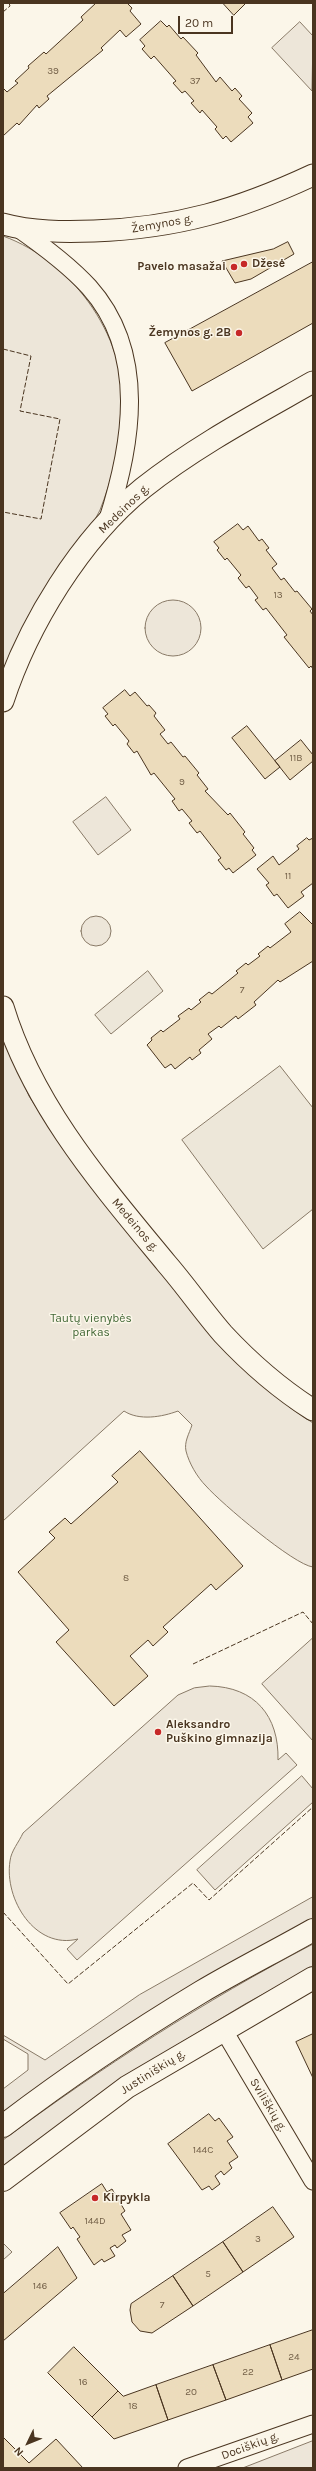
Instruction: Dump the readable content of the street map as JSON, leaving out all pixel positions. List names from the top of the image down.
{
  "streets": {
    "main road": ["Justiniškių g."],
    "street": [
      "Žemynos g.",
      "Medeinos g.",
      "Sviliškių g.",
      "Dociškių g."
    ]
  },
  "crossings": [
    ["Justiniškių g.", "Sviliškių g."]
  ],
  "parks": ["Tautų vienybės parkas"],
  "places": [
    "Džesė",
    "Pavelo masažai",
    "Žemynos g. 2B",
    "Aleksandro Puškino gimnazija",
    "Kirpykla"
  ],
  "house_numbers": [
    "39",
    "37",
    "13",
    "11B",
    "9",
    "11",
    "7",
    "8",
    "144C",
    "144D",
    "3",
    "5",
    "146",
    "7",
    "24",
    "22",
    "16",
    "20",
    "18"
  ],
  "scale_bar": "20 m",
  "north": "bottom left"
}
